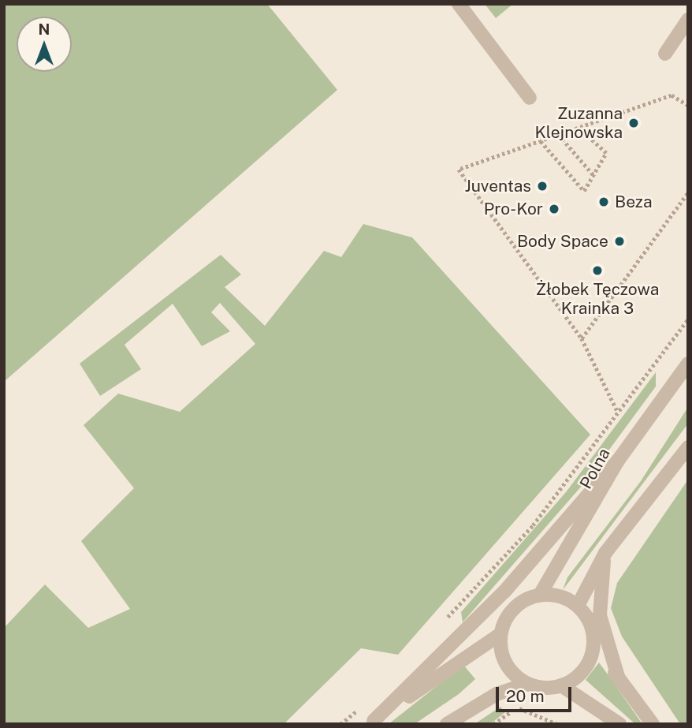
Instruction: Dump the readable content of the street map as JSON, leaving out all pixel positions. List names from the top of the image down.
{
  "streets": {
    "street": ["Polna"]
  },
  "places": [
    "Zuzanna Klejnowska",
    "Juventas",
    "Beza",
    "Pro-Kor",
    "Body Space",
    "Żłobek Tęczowa Krainka 3"
  ],
  "scale_bar": "20 m",
  "north": "top"
}
